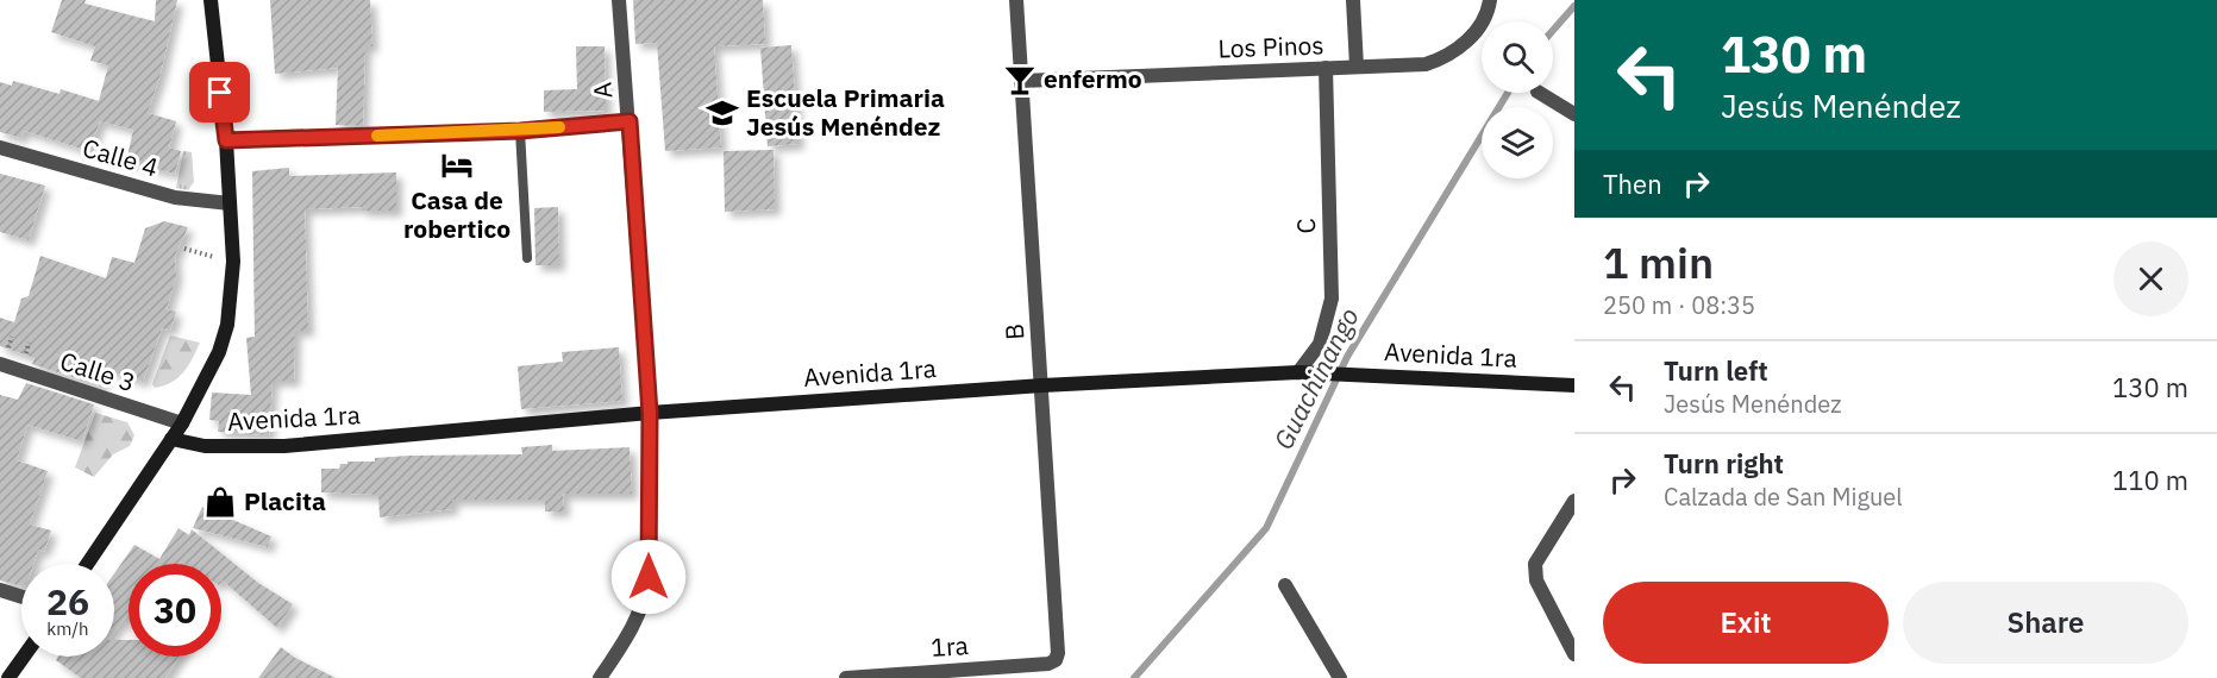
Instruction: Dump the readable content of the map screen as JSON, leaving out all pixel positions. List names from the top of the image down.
{
  "streets": {
    "street": [
      "Los Pinos",
      "A",
      "Calle 4",
      "C",
      "B",
      "Avenida 1ra",
      "Calle 3",
      "1ra"
    ]
  },
  "crossings": [
    ["Los Pinos", "C"],
    ["Los Pinos", "B"],
    ["A", "Avenida 1ra"],
    ["C", "Avenida 1ra"],
    ["B", "Avenida 1ra"],
    ["B", "1ra"]
  ],
  "water": ["Guachinango"],
  "places": {
    "bar": ["enfermo"],
    "school or university": ["Escuela Primaria Jesús Menéndez"],
    "hotel": ["Casa de robertico"],
    "shop": ["Placita"]
  },
  "page": {
    "turn": ["130 m", "Jesús Menéndez"],
    "then": "Then",
    "heading": ["1 min", "250 m · 08:35"],
    "list": [
      {
        "name": "Turn left",
        "note": "Jesús Menéndez",
        "value": "130 m"
      },
      {
        "name": "Turn right",
        "note": "Calzada de San Miguel",
        "value": "110 m"
      }
    ],
    "speed": "26 km/h",
    "limit": "30",
    "buttons": ["Exit", "Share"]
  }
}
